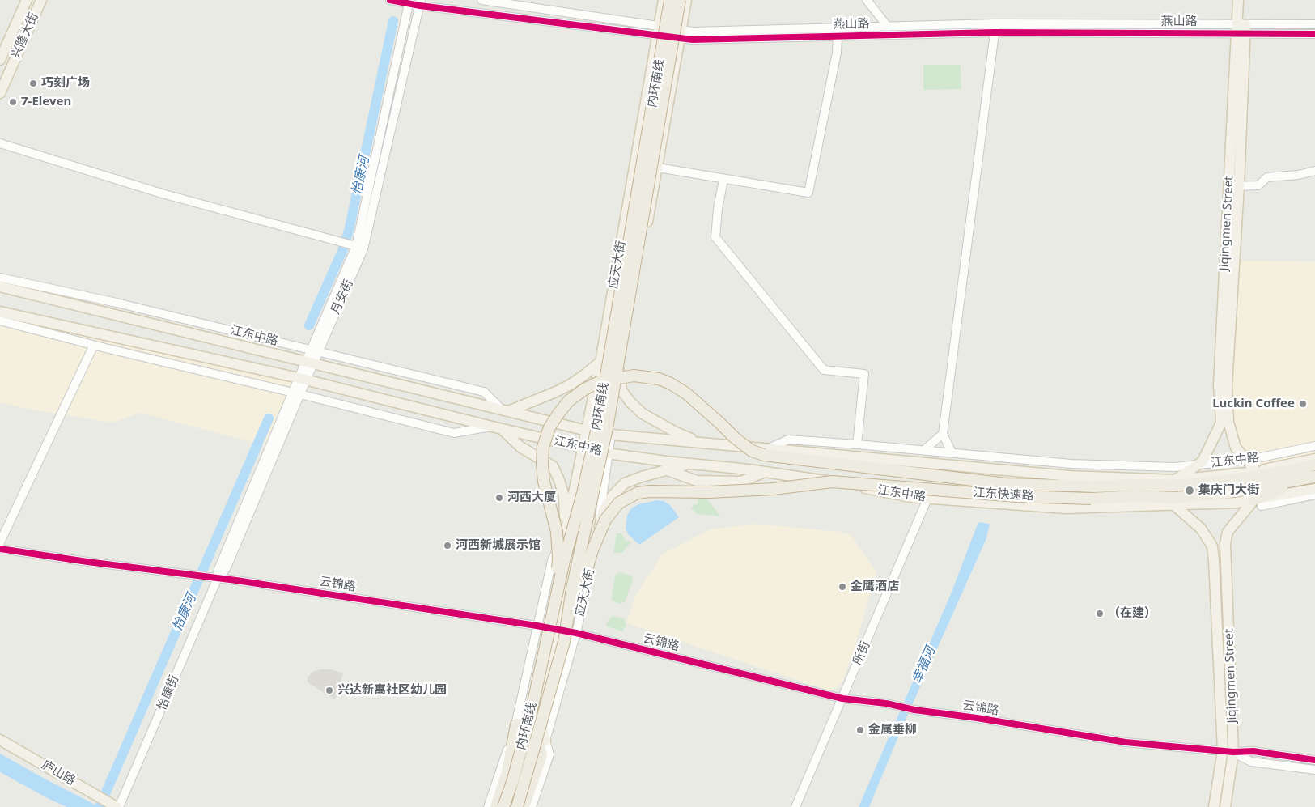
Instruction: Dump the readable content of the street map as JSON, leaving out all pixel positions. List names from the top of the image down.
{
  "streets": {
    "highway": ["内环南线", "江东快速路"],
    "main road": [
      "兴隆大街",
      "Jiqingmen Street",
      "应天大街",
      "江东中路",
      "庐山路"
    ],
    "street": [
      "燕山路",
      "月安街",
      "云锦路",
      "所街",
      "怡康街"
    ]
  },
  "crossings": [
    ["燕山路", "Jiqingmen Street"],
    ["燕山路", "应天大街"],
    ["燕山路", "月安街"],
    ["内环南线", "应天大街"],
    ["内环南线", "江东快速路"],
    ["内环南线", "云锦路"],
    ["Jiqingmen Street", "江东中路"],
    ["Jiqingmen Street", "云锦路"],
    ["应天大街", "江东中路"],
    ["应天大街", "江东快速路"],
    ["应天大街", "云锦路"],
    ["月安街", "江东中路"],
    ["月安街", "怡康街"],
    ["江东中路", "江东快速路"],
    ["江东中路", "所街"],
    ["江东中路", "怡康街"],
    ["江东快速路", "云锦路"],
    ["云锦路", "所街"],
    ["云锦路", "怡康街"],
    ["怡康街", "庐山路"]
  ],
  "water": ["怡康河", "幸福河"],
  "places": [
    "巧刻广场",
    "7-Eleven",
    "Luckin Coffee",
    "集庆门大街",
    "河西大厦",
    "河西新城展示馆",
    "金鹰酒店",
    "（在建）",
    "兴达新寓社区幼儿园",
    "金属垂柳"
  ]
}
